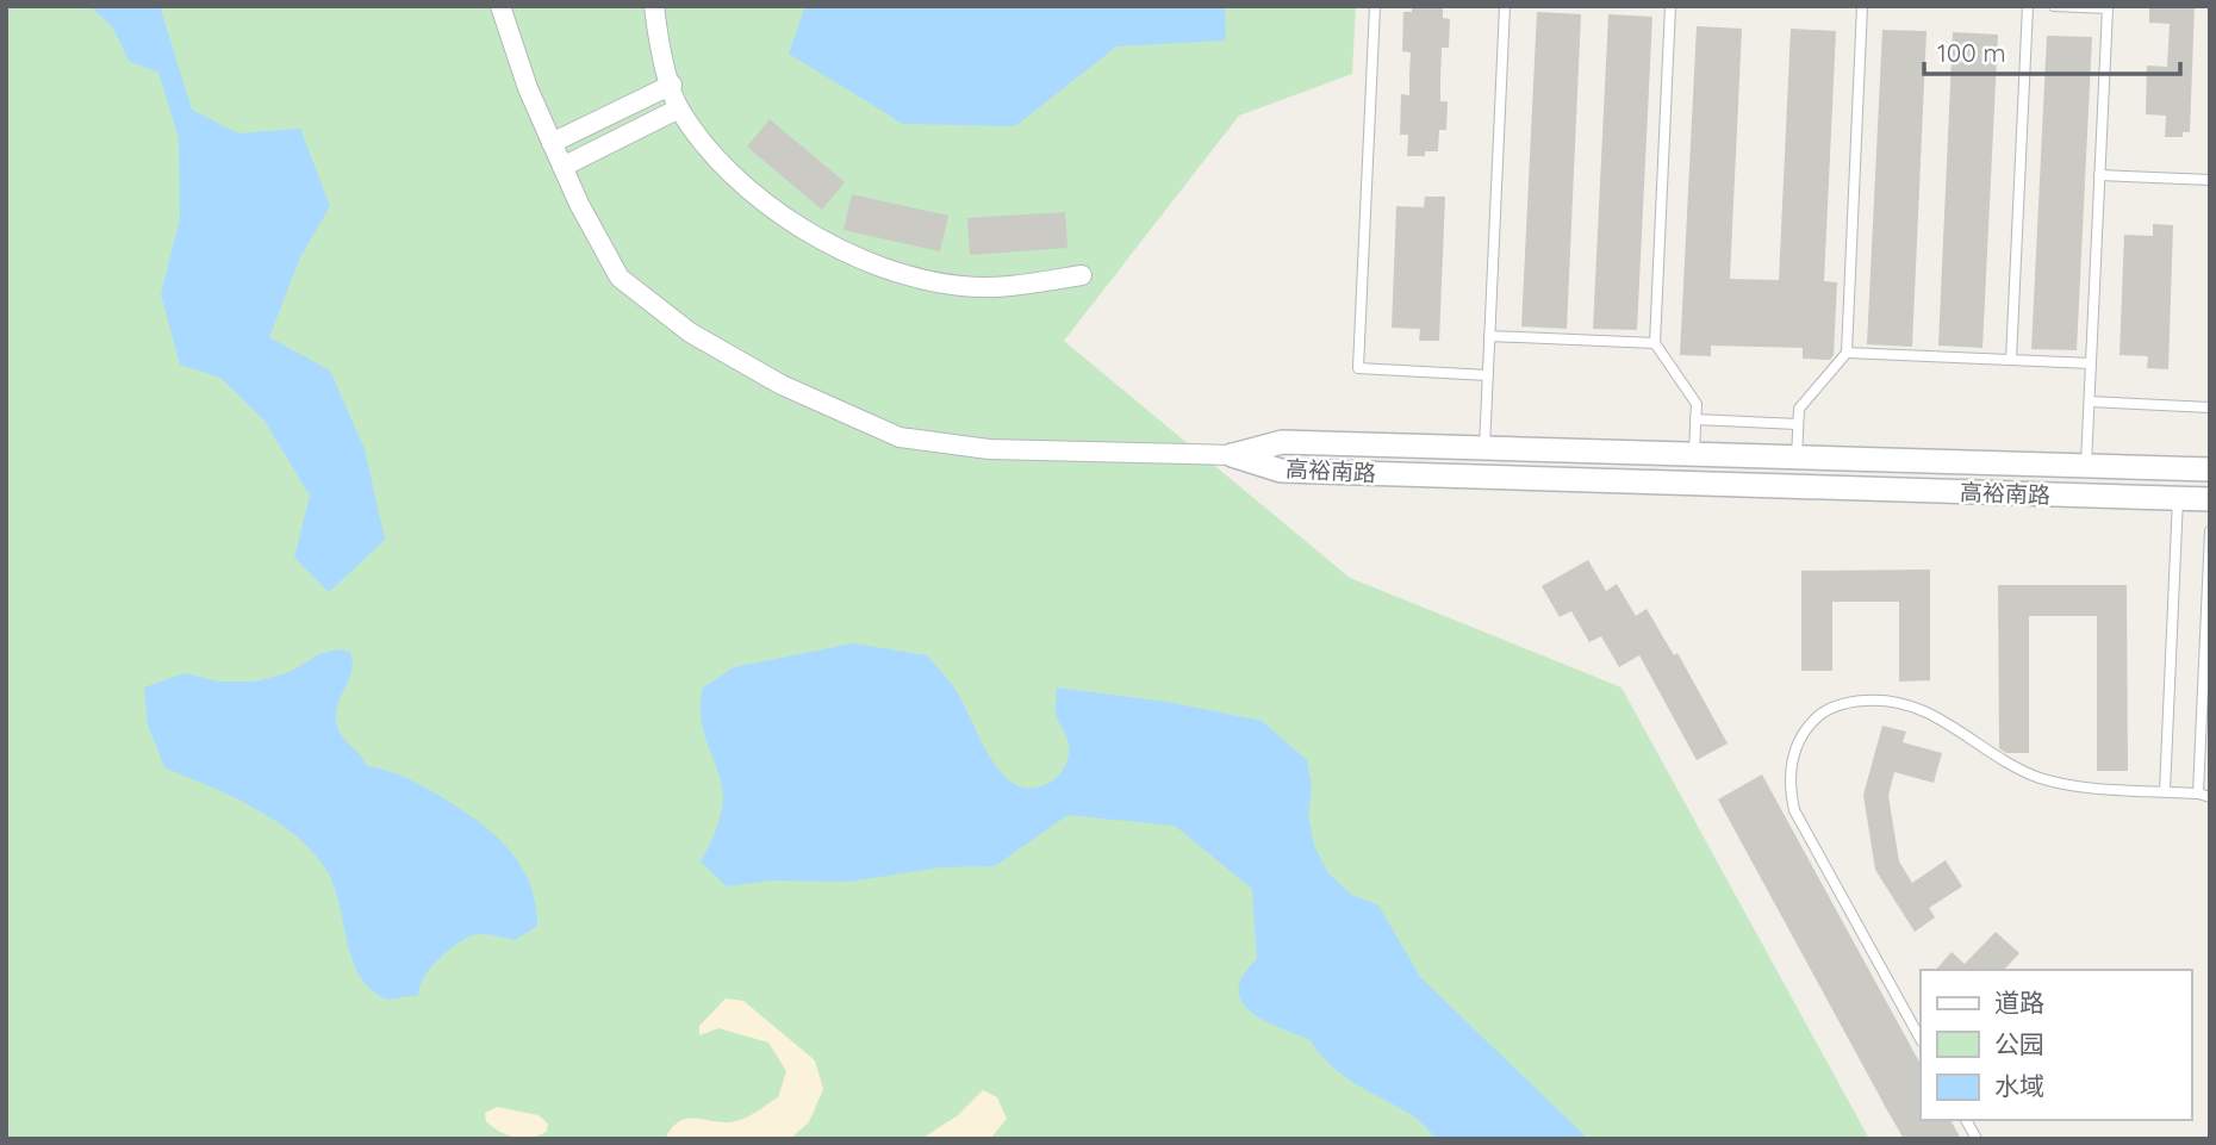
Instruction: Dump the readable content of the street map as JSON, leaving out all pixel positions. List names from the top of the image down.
{
  "streets": {
    "street": ["高裕南路"]
  },
  "legend": ["道路", "公园", "水域"],
  "scale_bar": "100 m"
}
